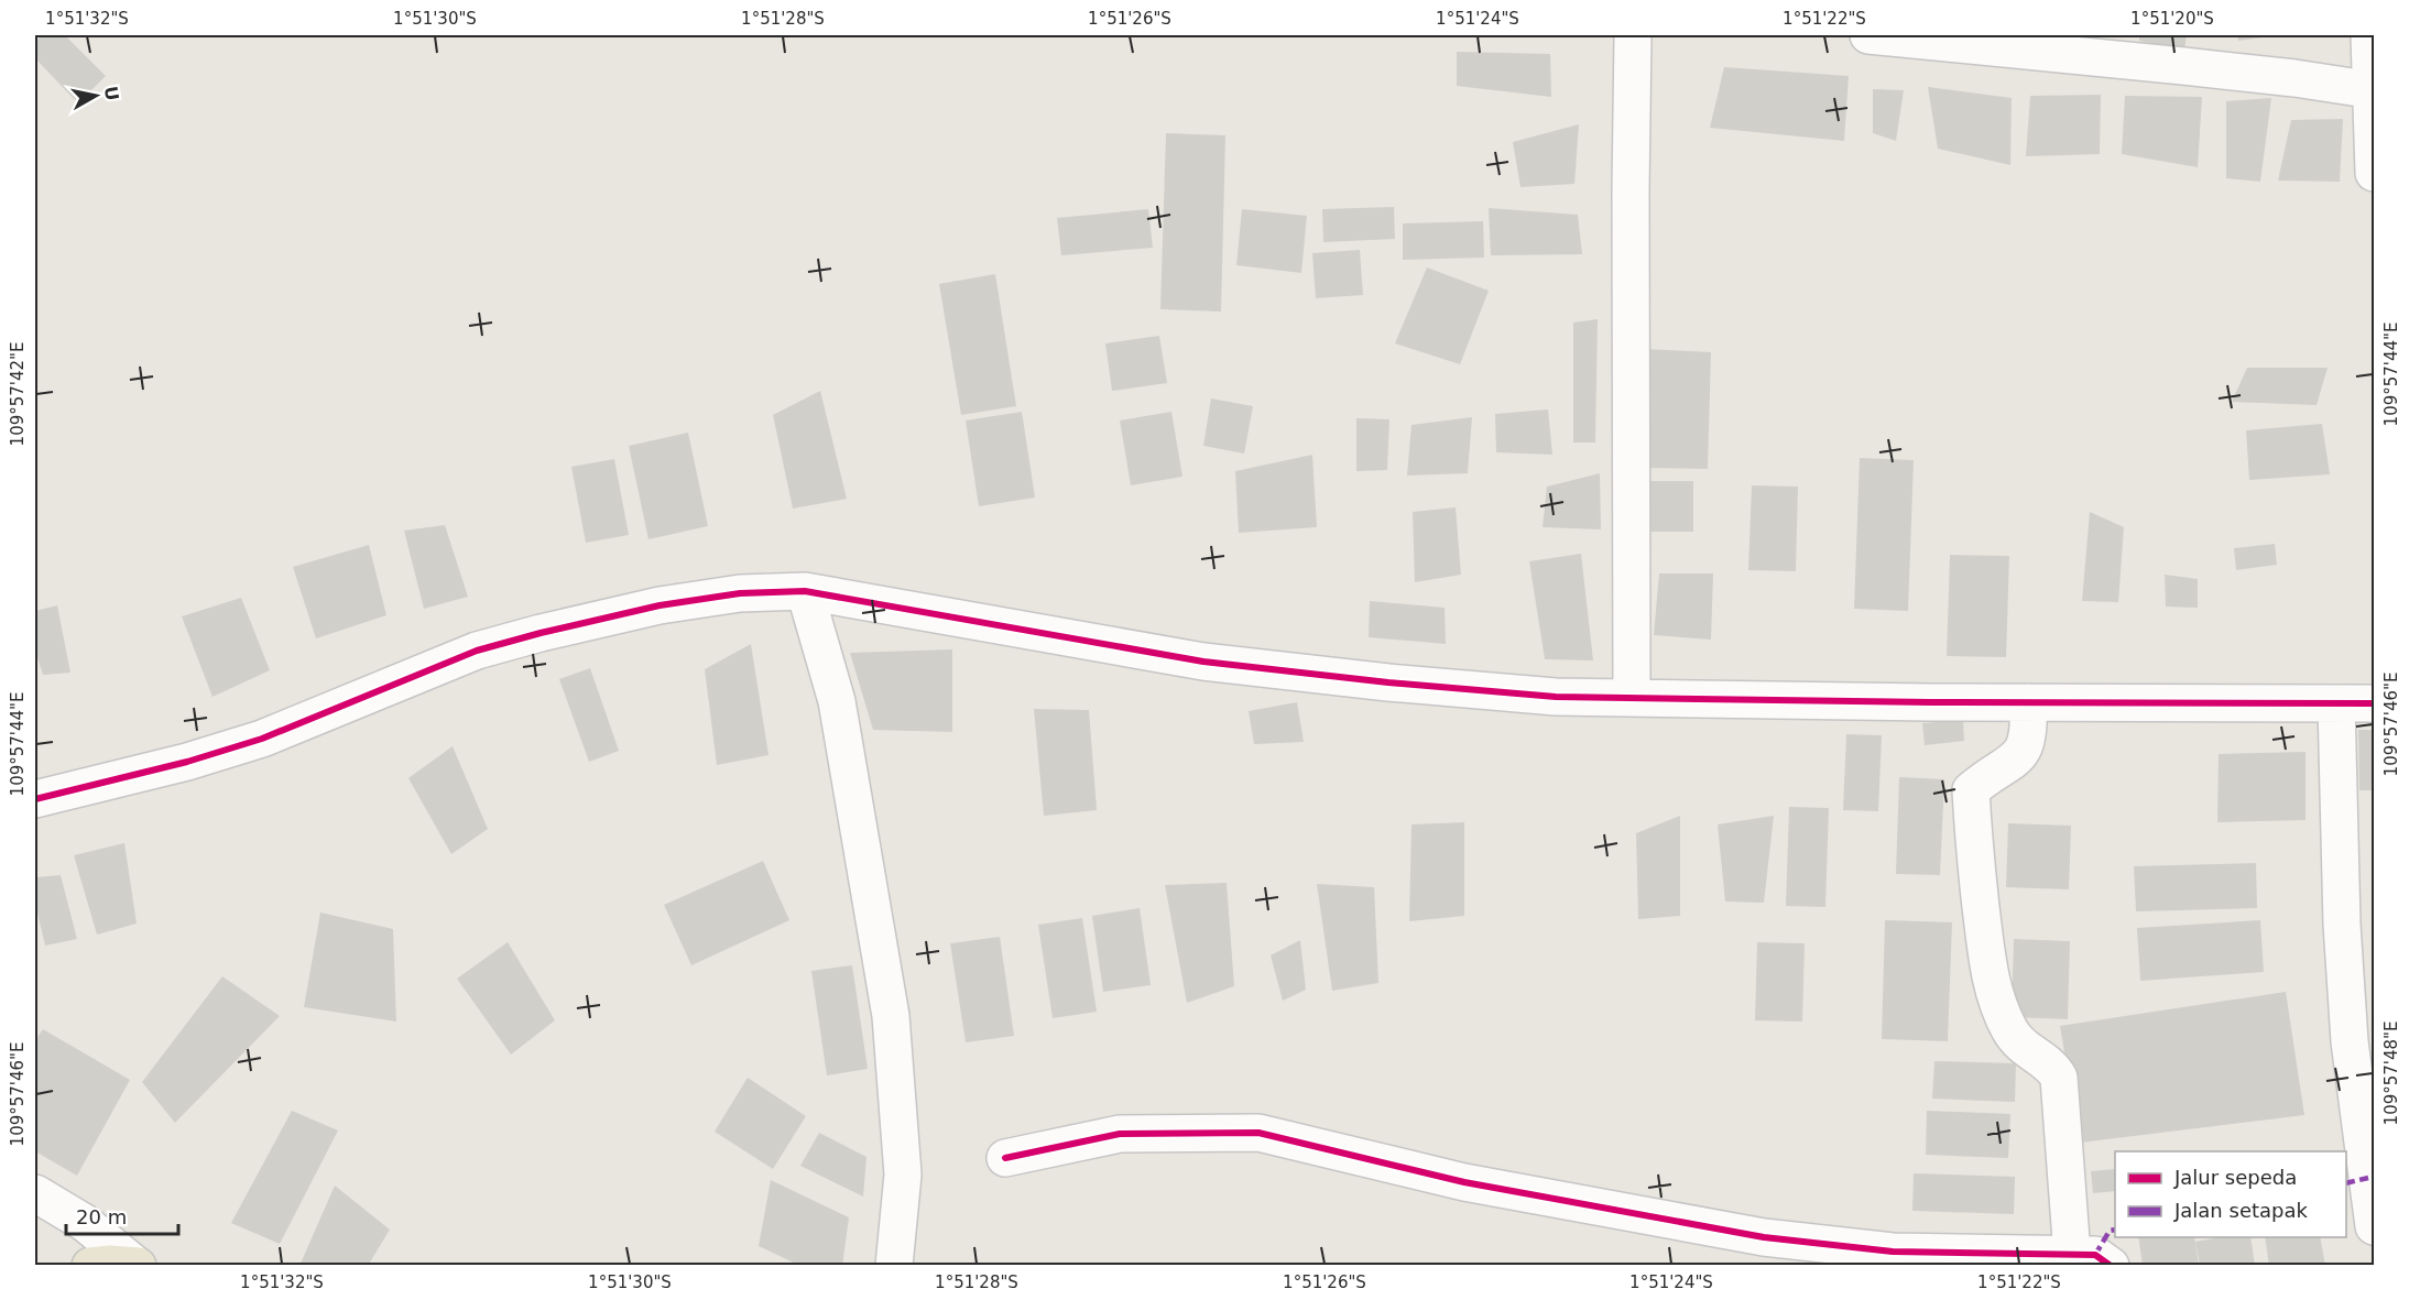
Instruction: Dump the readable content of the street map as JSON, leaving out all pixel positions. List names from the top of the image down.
{
  "legend": ["Jalur sepeda", "Jalan setapak"],
  "scale_bar": "20 m",
  "north": "right",
  "coordinates": [
    "1°51'32\"S",
    "1°51'30\"S",
    "1°51'28\"S",
    "1°51'26\"S",
    "1°51'24\"S",
    "1°51'22\"S",
    "1°51'20\"S",
    "109°57'44\"E",
    "109°57'42\"E",
    "109°57'46\"E",
    "109°57'48\"E"
  ]
}
